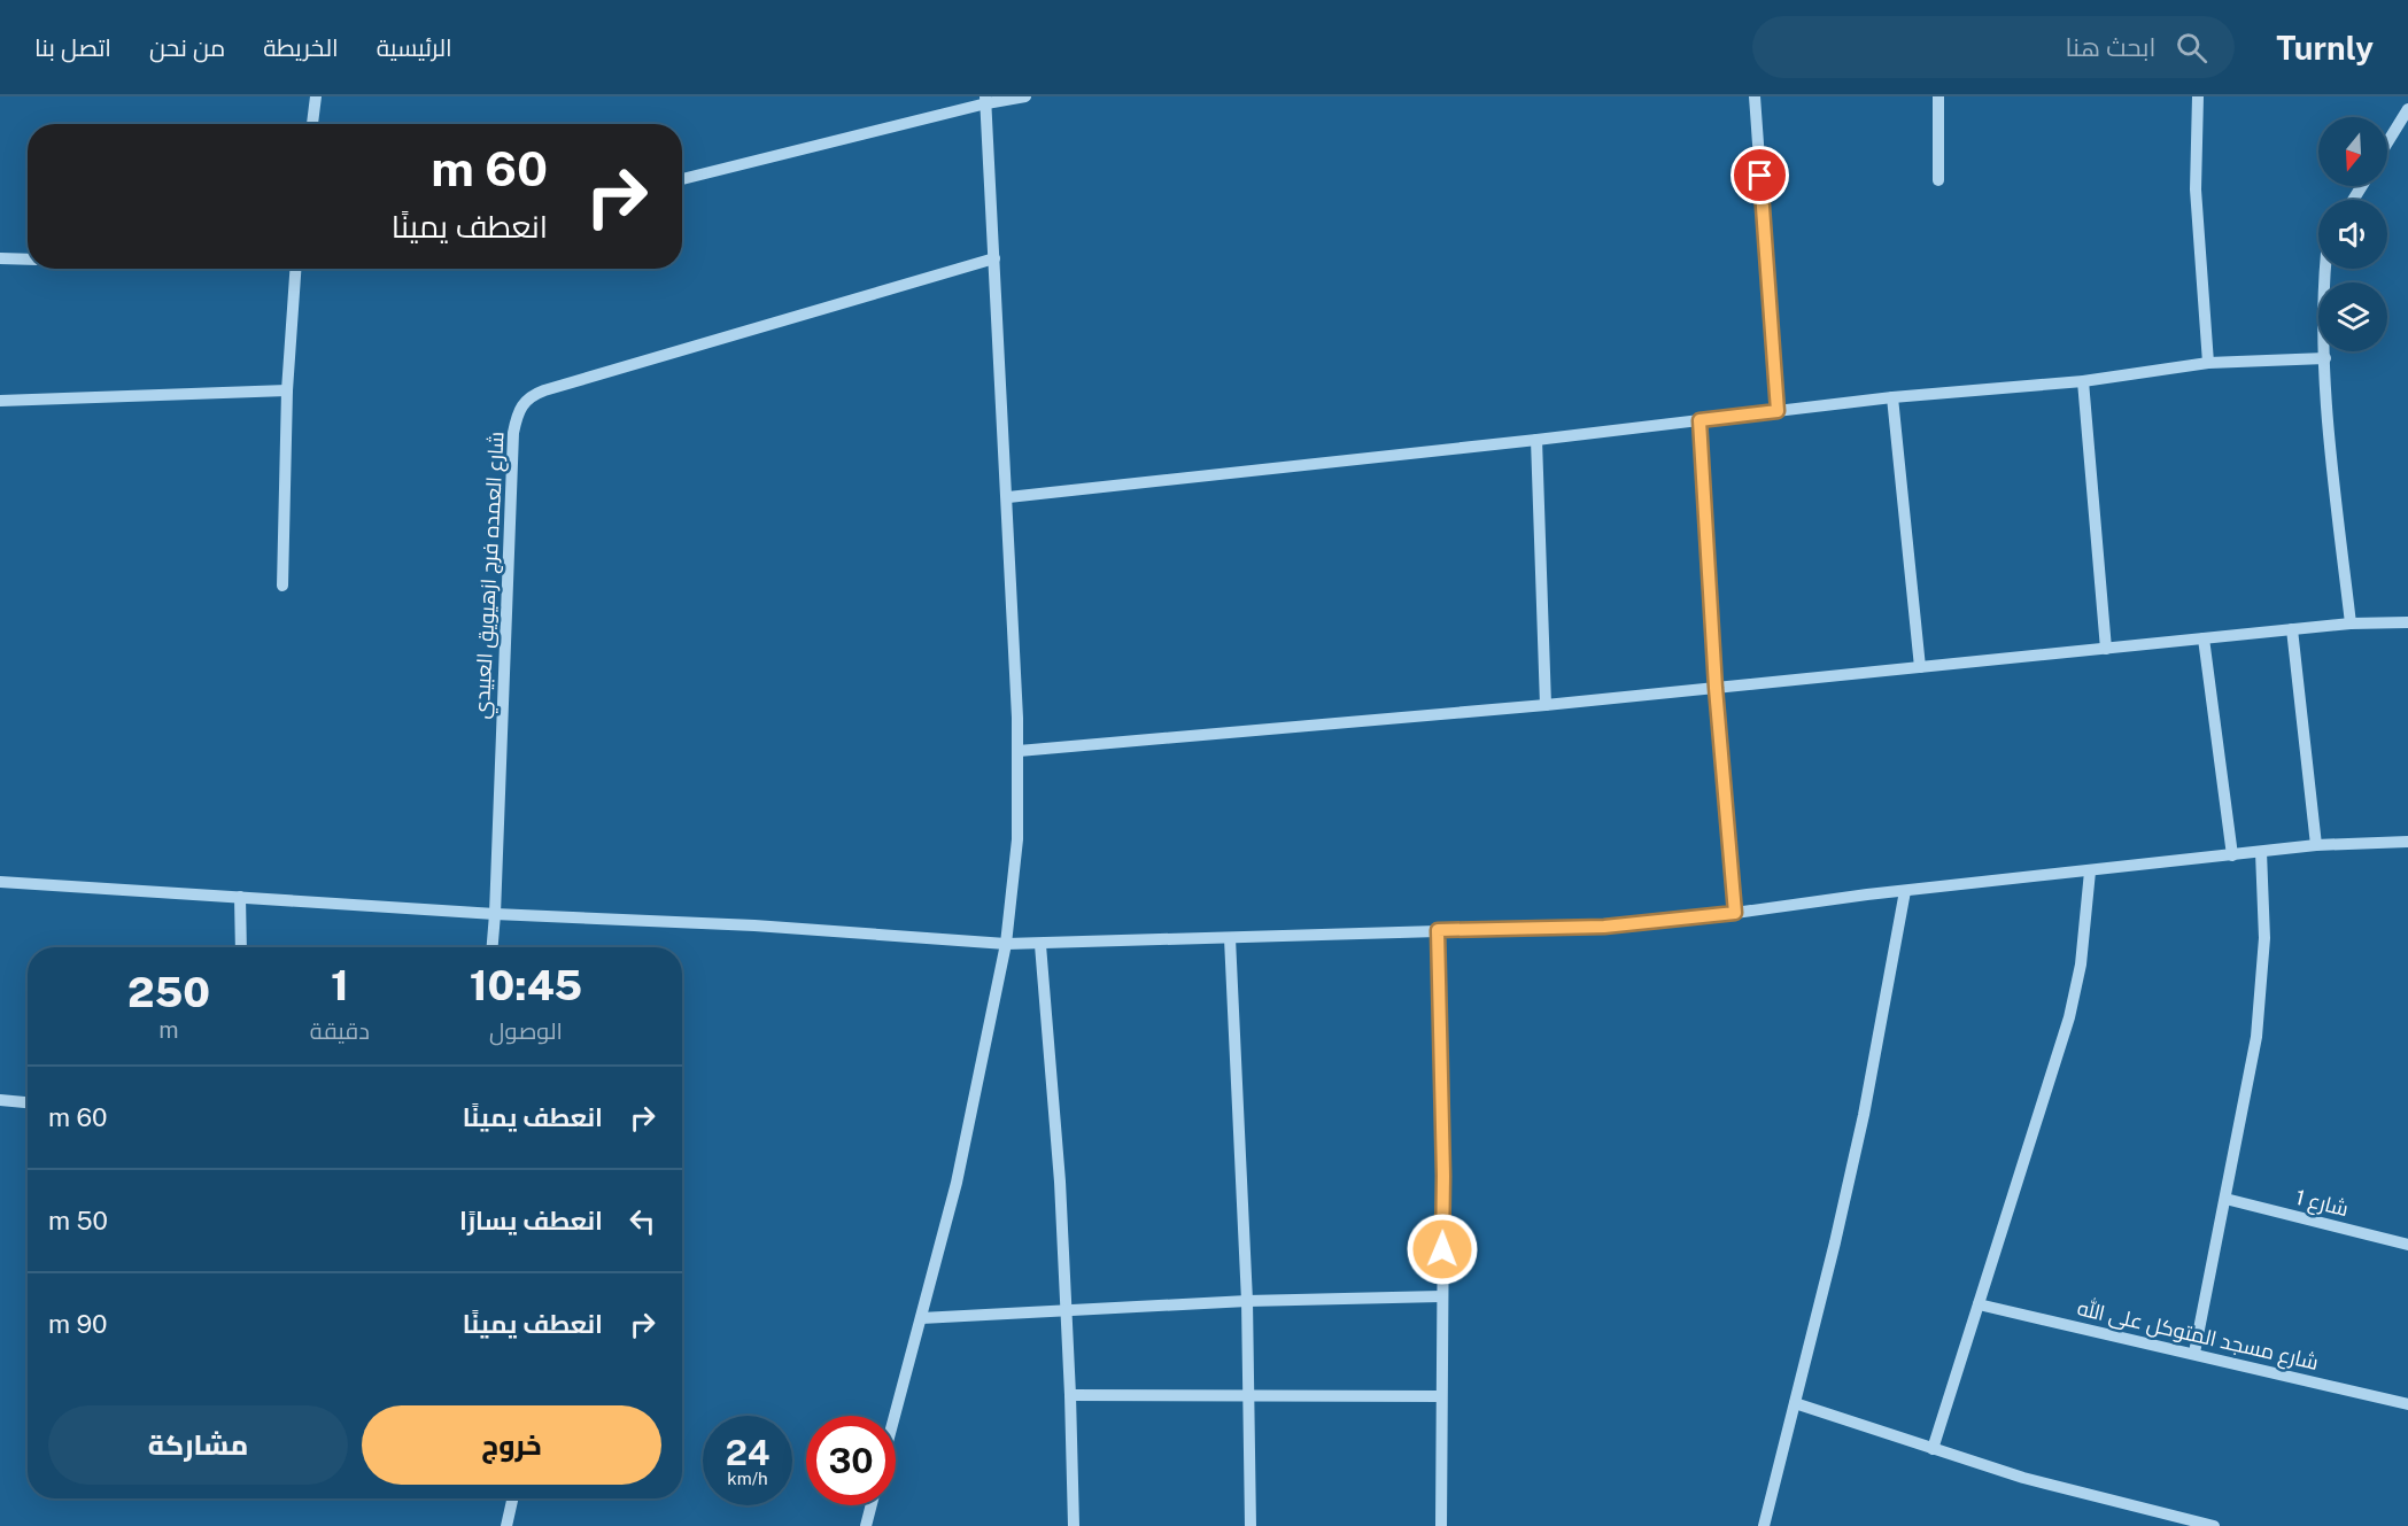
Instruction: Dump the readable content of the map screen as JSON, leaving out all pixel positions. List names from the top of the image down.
{
  "streets": {
    "street": ["شارع العمده فرج ازهيويق العبيدي", "شارع 1", "شارع مسجد المتوكل على الله"]
  },
  "north": "bottom",
  "page": {
    "header": "Turnly",
    "search": "ابحث هنا",
    "nav": [
      "الرئيسية",
      "الخريطة",
      "من نحن",
      "اتصل بنا"
    ],
    "turn": ["60 m", "انعطف يمينًا"],
    "eta": [
      "10:45",
      "الوصول",
      "1",
      "دقيقة",
      "250",
      "m"
    ],
    "list": [
      {
        "name": "انعطف يمينًا",
        "value": "60 m"
      },
      {
        "name": "انعطف يسارًا",
        "value": "50 m"
      },
      {
        "name": "انعطف يمينًا",
        "value": "90 m"
      }
    ],
    "buttons": ["خروج", "مشاركة"],
    "speed": "24 km/h",
    "limit": "30"
  }
}
